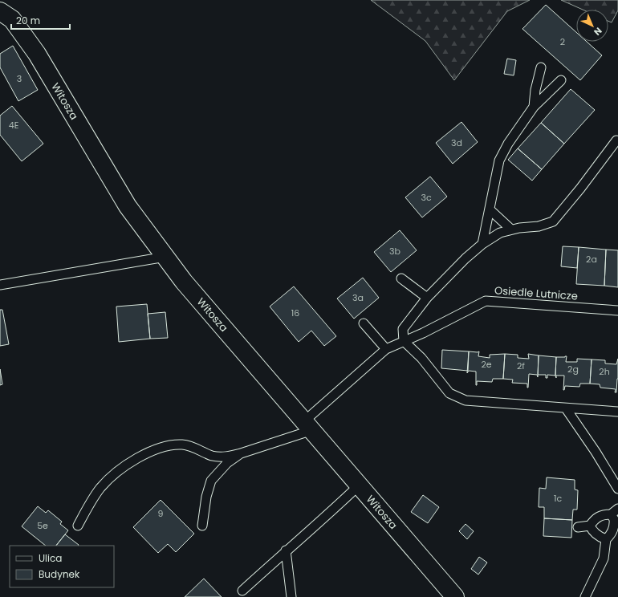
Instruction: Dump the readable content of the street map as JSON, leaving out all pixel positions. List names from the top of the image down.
{
  "streets": {
    "street": ["Witosza"],
    "lane": ["Osiedle Lutnicze"]
  },
  "crossings": [
    ["Witosza", "Osiedle Lutnicze"]
  ],
  "house_numbers": [
    "2",
    "3",
    "4E",
    "3d",
    "3c",
    "3b",
    "2a",
    "3a",
    "16",
    "2e",
    "2f",
    "2g",
    "2h",
    "1c",
    "9",
    "5e"
  ],
  "legend": ["Ulica", "Budynek"],
  "scale_bar": "20 m",
  "north": "bottom right"
}
